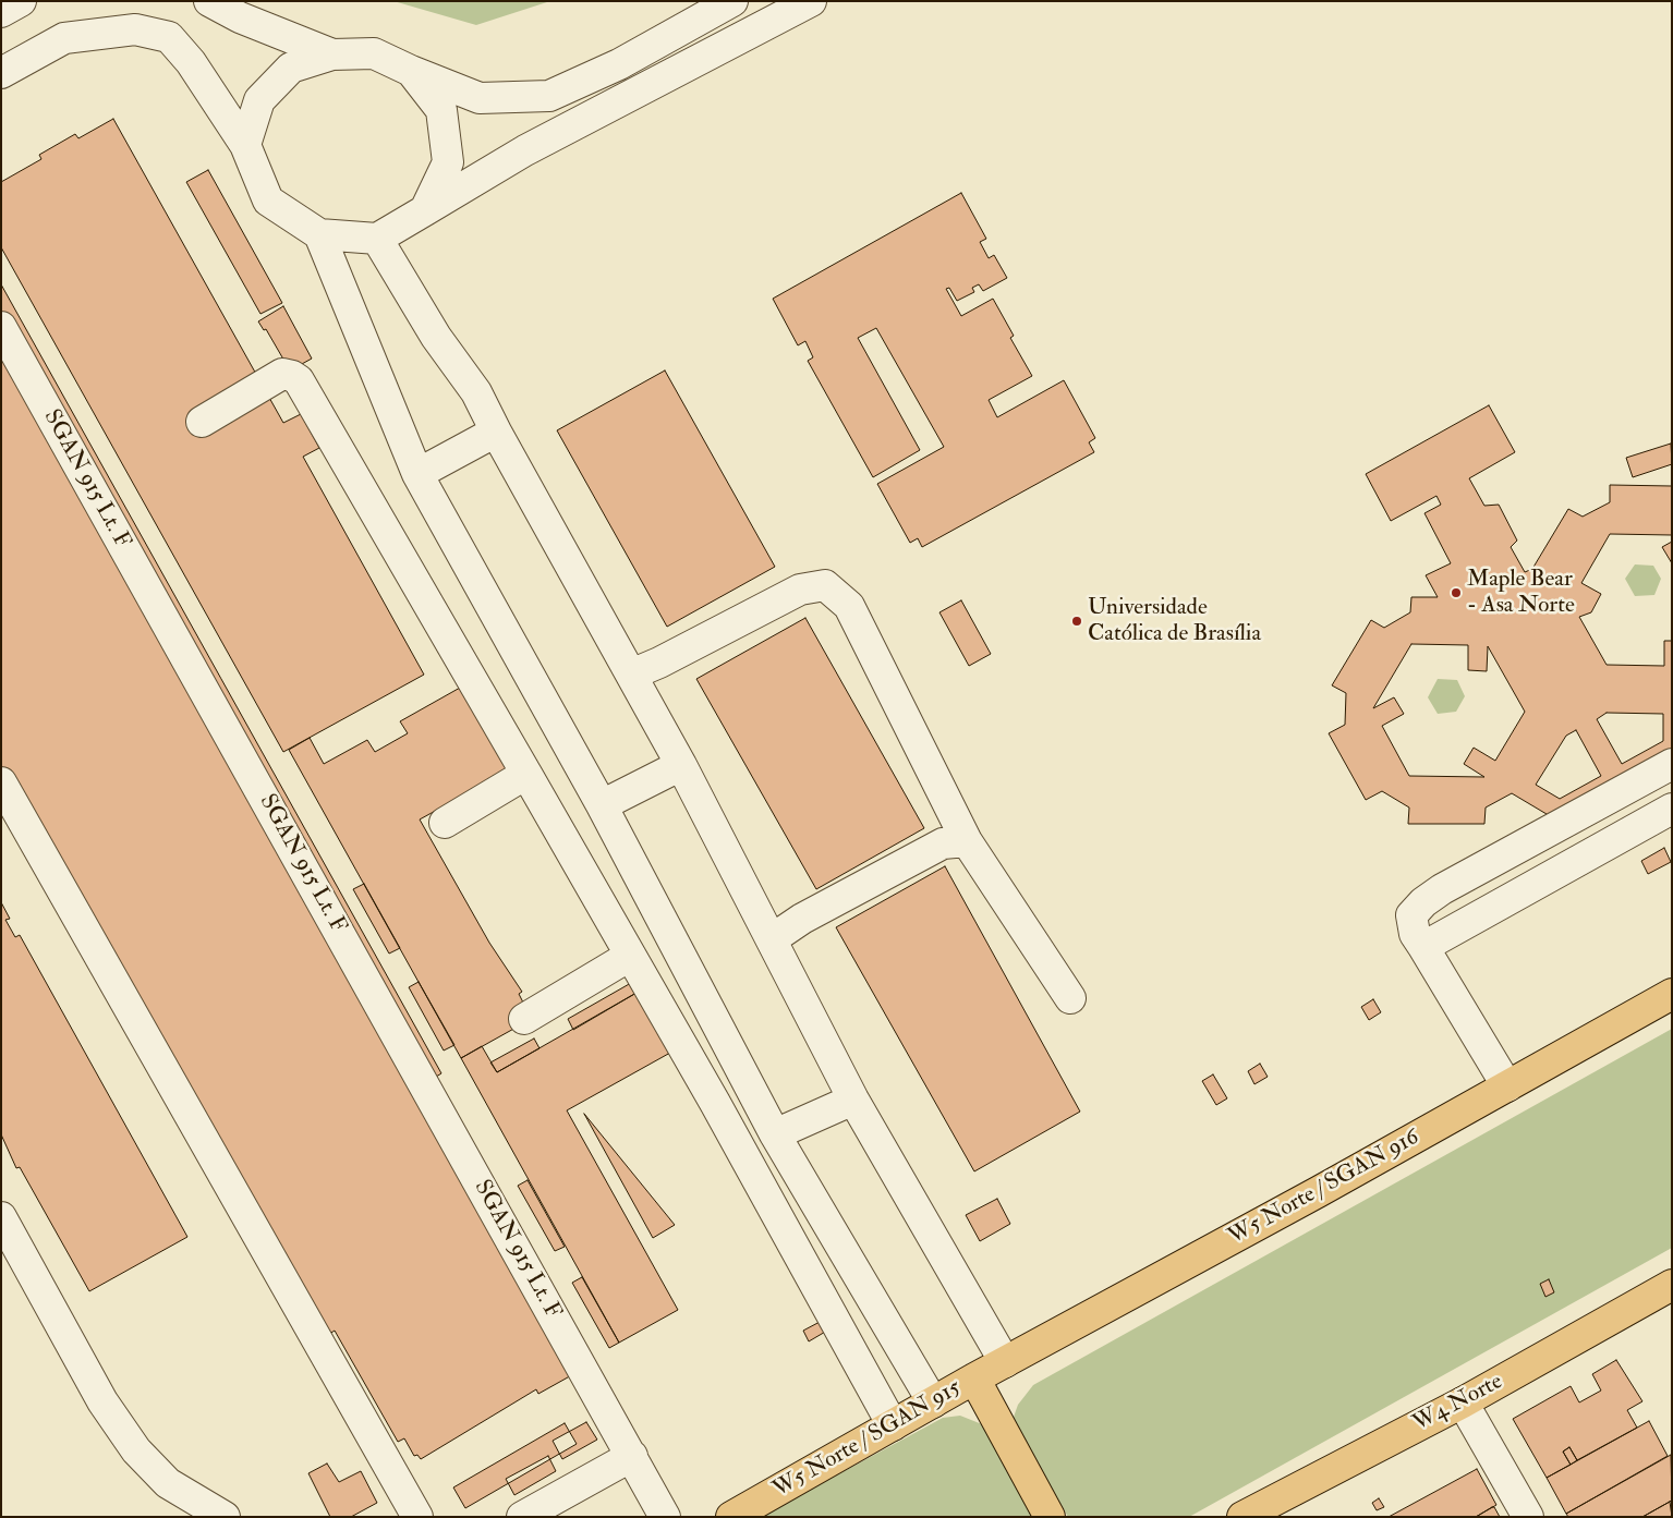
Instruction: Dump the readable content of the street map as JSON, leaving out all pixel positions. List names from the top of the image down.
{
  "streets": {
    "main road": ["W5 Norte / SGAN 916", "W4 Norte", "W5 Norte / SGAN 915"],
    "street": ["SGAN 915 Lt. F"]
  },
  "crossings": [
    ["W5 Norte / SGAN 916", "W5 Norte / SGAN 915"]
  ],
  "places": ["Maple Bear - Asa Norte", "Universidade Católica de Brasília"]
}
